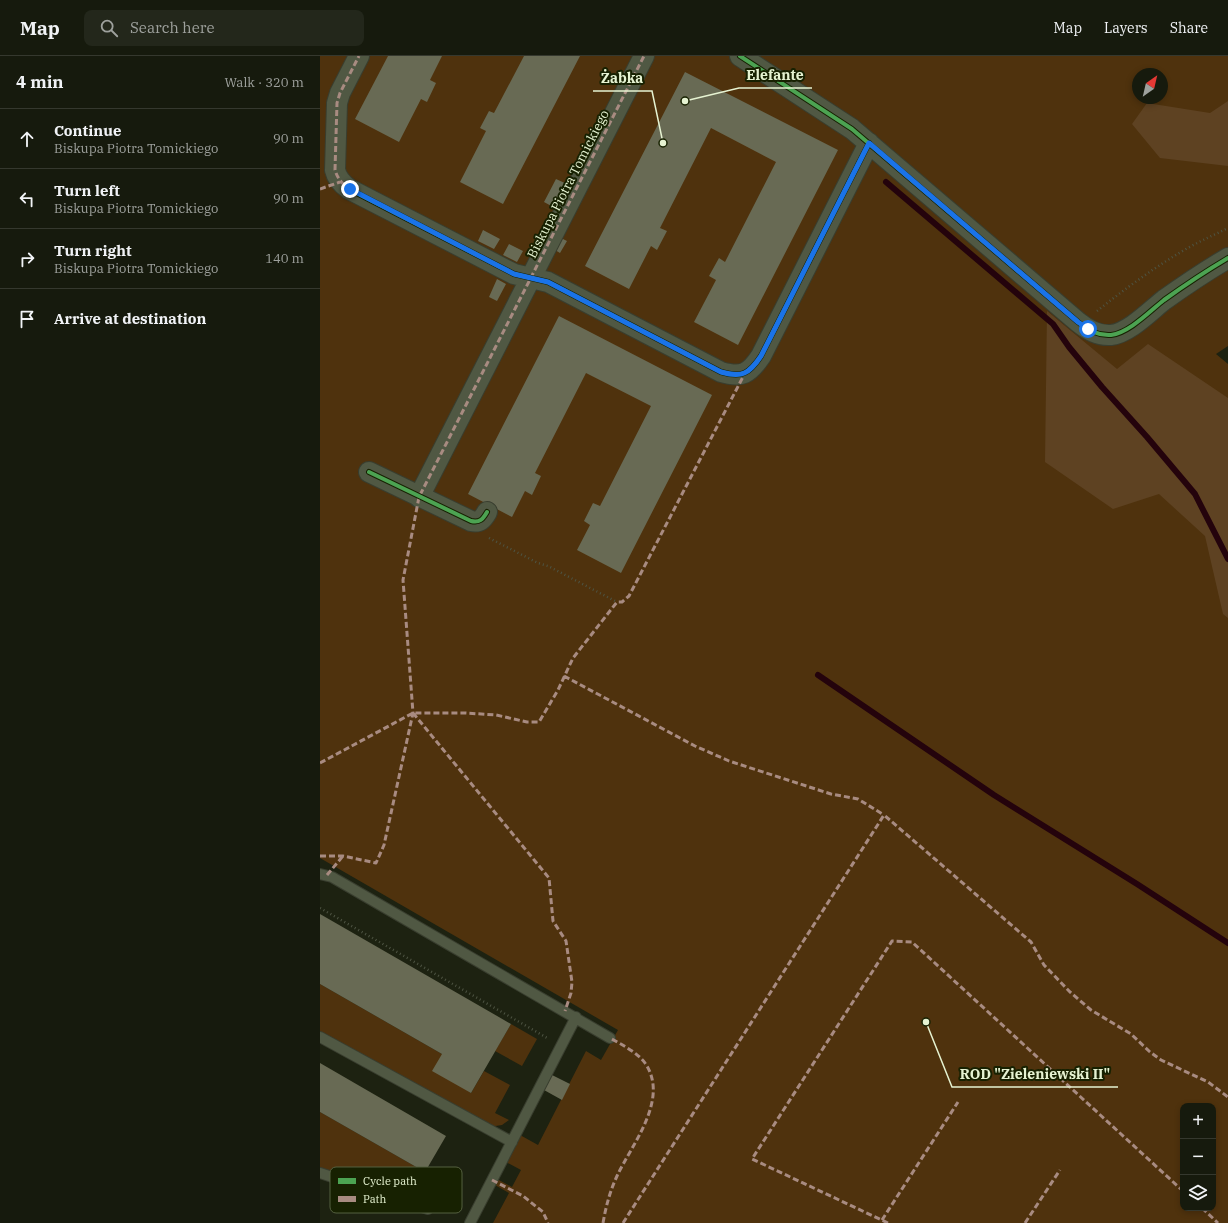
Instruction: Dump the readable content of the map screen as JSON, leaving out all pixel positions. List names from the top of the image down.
{
  "streets": {
    "street": ["Biskupa Piotra Tomickiego"]
  },
  "places": ["Elefante", "Żabka", "ROD \"Zieleniewski II\""],
  "legend": ["Cycle path", "Path"],
  "north": "top right",
  "page": {
    "header": "Map",
    "search": "Search here",
    "nav": ["Map", "Layers", "Share"],
    "heading": ["4 min", "Walk · 320 m"],
    "list": [
      ["Continue", "Biskupa Piotra Tomickiego", "90 m"],
      ["Turn left", "Biskupa Piotra Tomickiego", "90 m"],
      ["Turn right", "Biskupa Piotra Tomickiego", "140 m"],
      "Arrive at destination"
    ],
    "map_buttons": ["+", "−"]
  }
}
